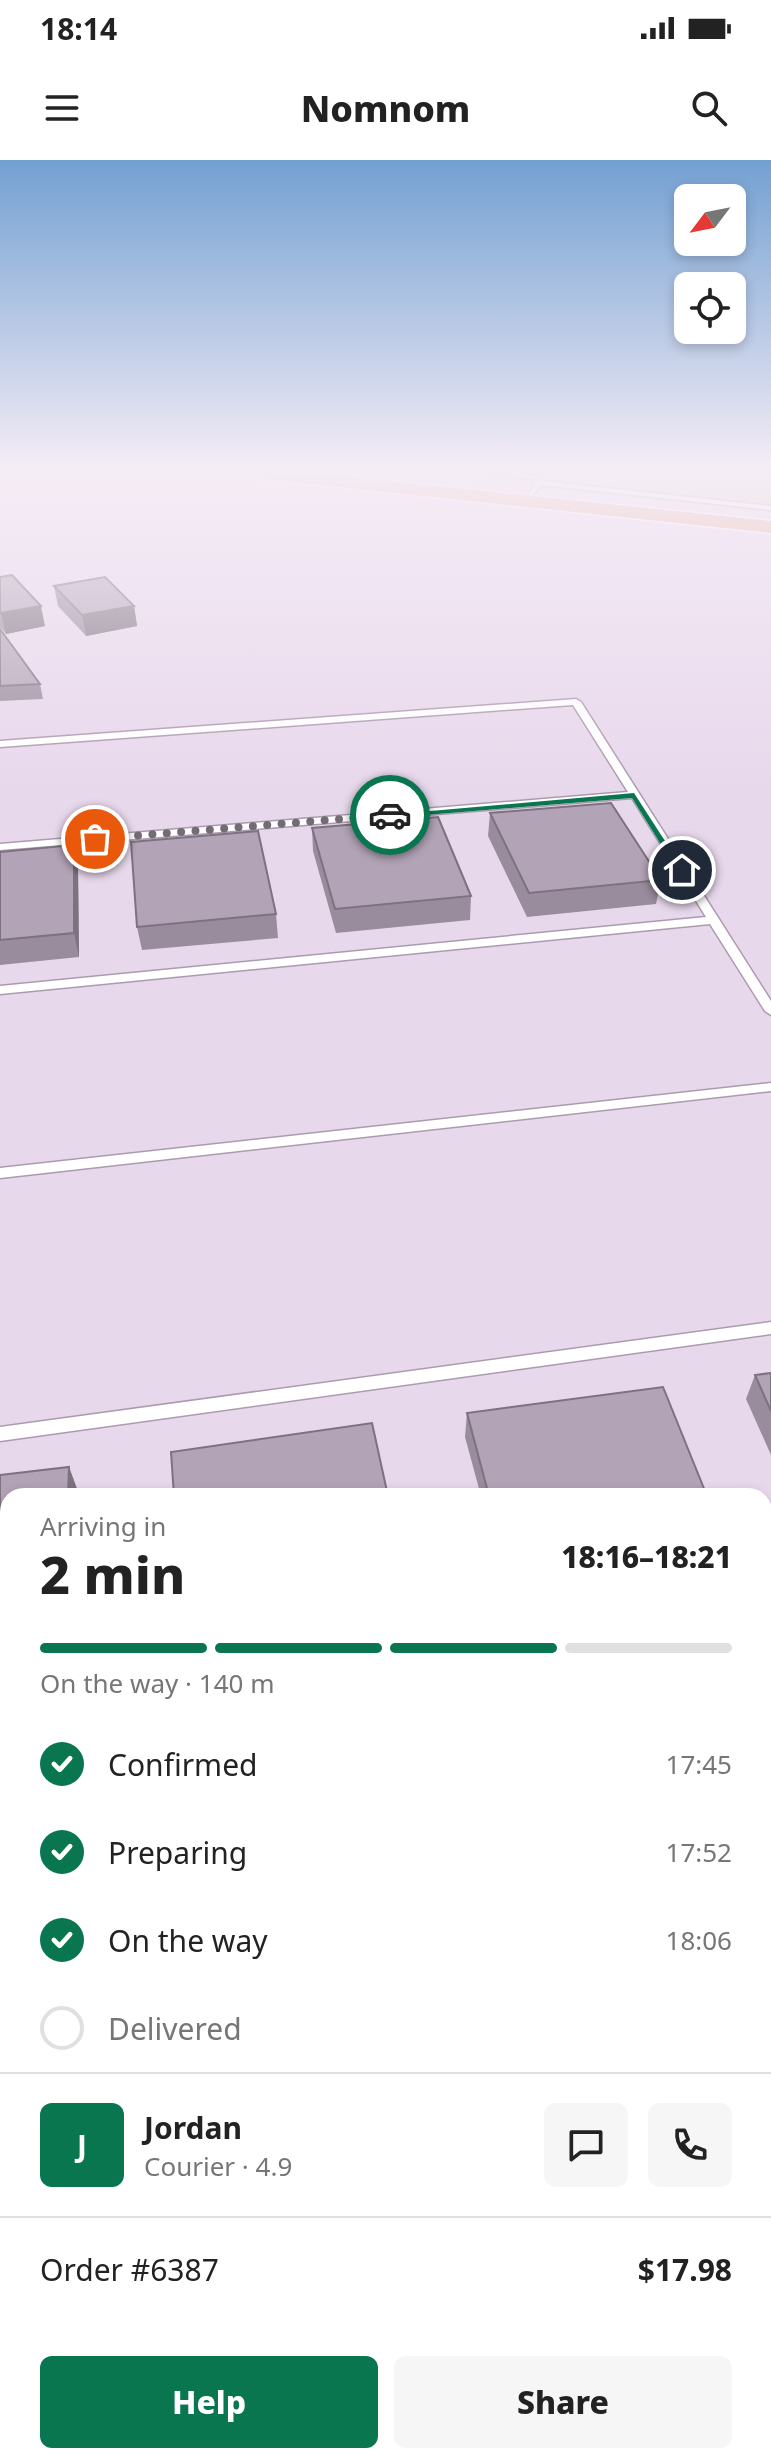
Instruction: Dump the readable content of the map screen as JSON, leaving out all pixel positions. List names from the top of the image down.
{
  "north": "bottom left",
  "page": {
    "status": "18:14",
    "header": "Nomnom",
    "heading": ["2 min", "Arriving in", "18:16–18:21"],
    "panel": [
      "Jordan",
      "Courier · 4.9",
      "Order #6387",
      "$17.98"
    ],
    "bar": "On the way · 140 m",
    "list": [
      ["Confirmed", "17:45"],
      ["Preparing", "17:52"],
      ["On the way", "18:06"],
      "Delivered"
    ],
    "round": "J",
    "buttons": ["Help", "Share"]
  }
}
